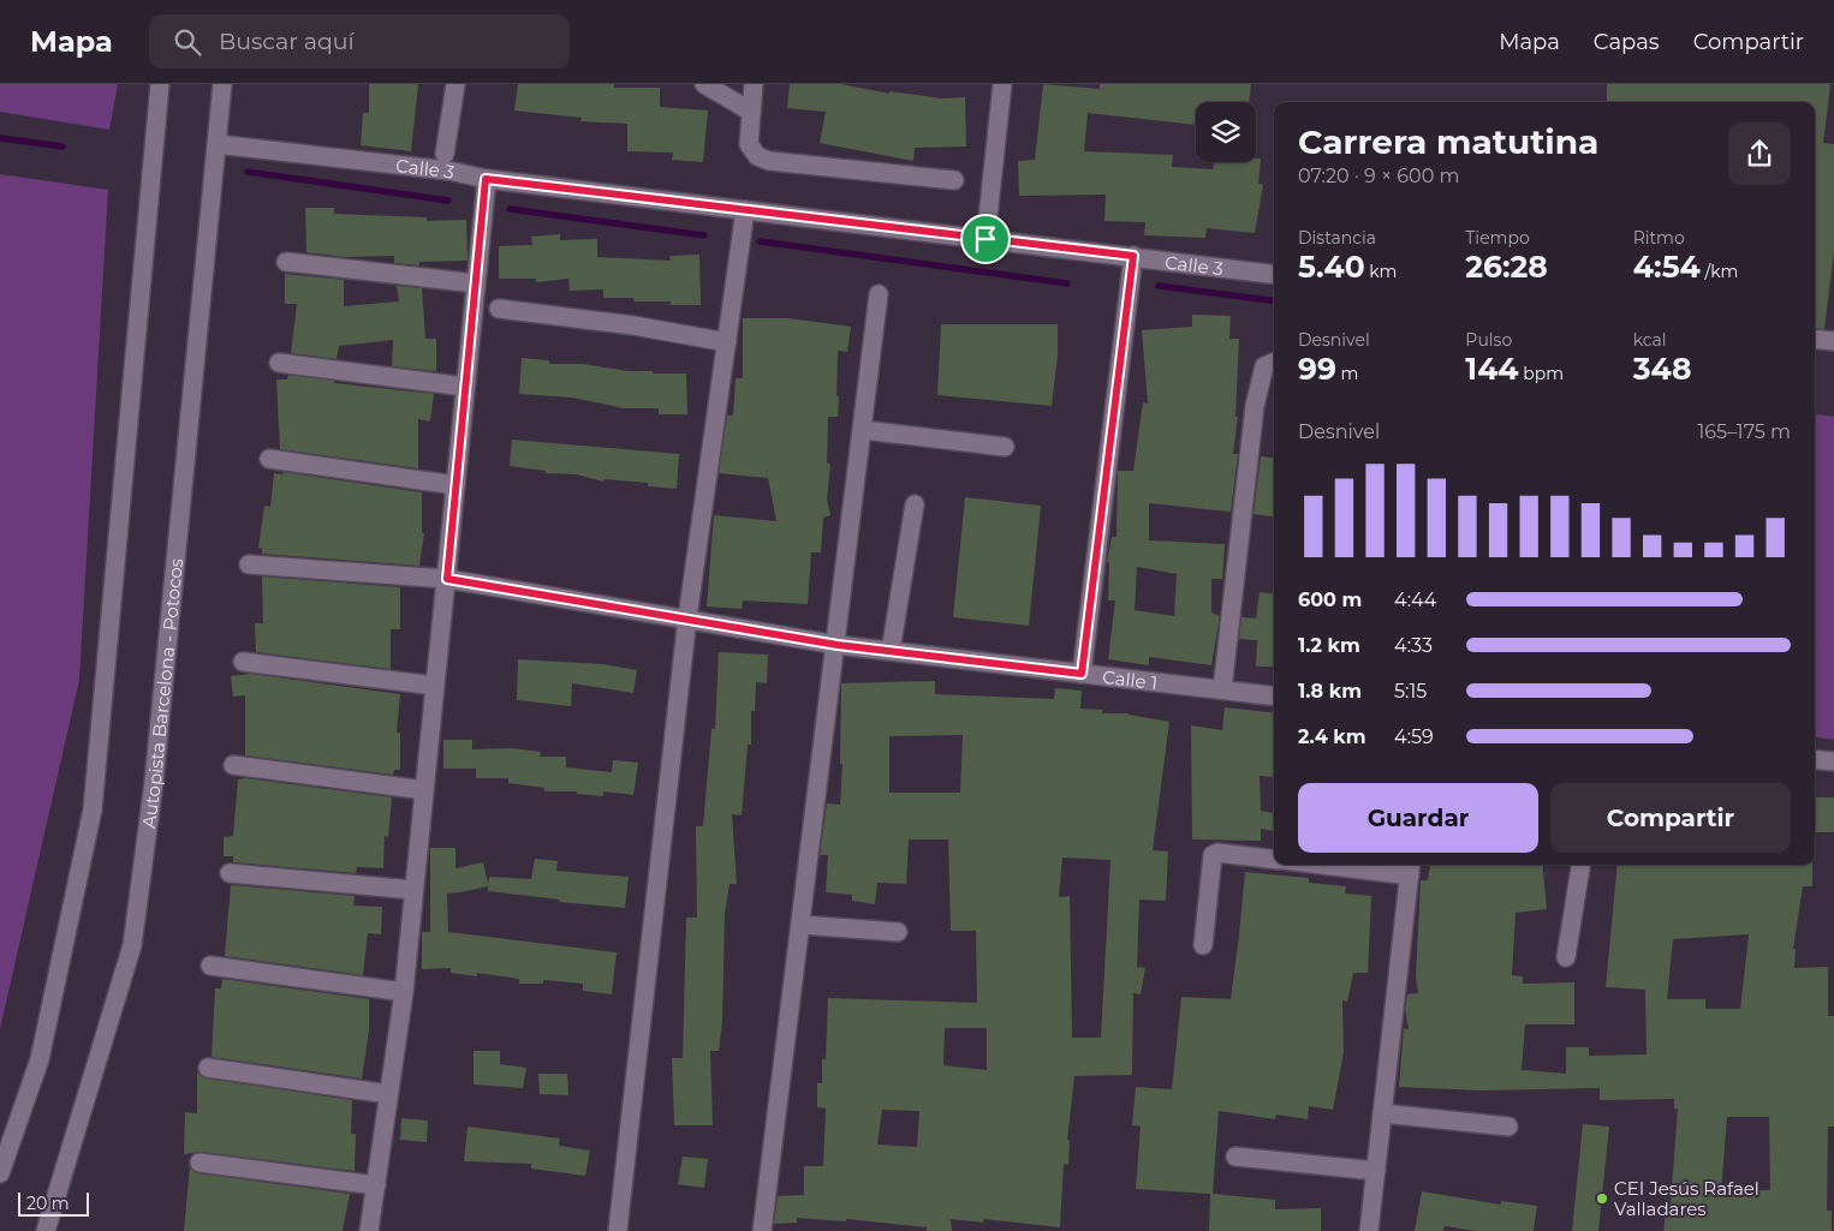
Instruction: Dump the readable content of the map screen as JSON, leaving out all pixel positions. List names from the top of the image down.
{
  "streets": {
    "street": ["Calle 3", "Calle 1", "Autopista Barcelona - Potocos"]
  },
  "crossings": [
    ["Calle 3", "Autopista Barcelona - Potocos"]
  ],
  "places": ["CEI Jesús Rafael Valladares"],
  "scale_bar": "20 m",
  "page": {
    "header": "Mapa",
    "search": "Buscar aquí",
    "nav": ["Mapa", "Capas", "Compartir"],
    "heading": ["Carrera matutina", "07:20 · 9 × 600 m"],
    "stats": [
      ["Distancia", "5.40 km"],
      ["Tiempo", "26:28"],
      ["Ritmo", "4:54 /km"],
      ["Desnivel", "99 m"],
      ["Pulso", "144 bpm"],
      ["kcal", "348"]
    ],
    "chart": ["Desnivel", "165–175 m"],
    "list": [
      {
        "name": "600 m",
        "note": "4:44"
      },
      {
        "name": "1.2 km",
        "note": "4:33"
      },
      {
        "name": "1.8 km",
        "note": "5:15"
      },
      {
        "name": "2.4 km",
        "note": "4:59"
      }
    ],
    "buttons": ["Guardar", "Compartir"],
    "scale": "20 m"
  }
}
